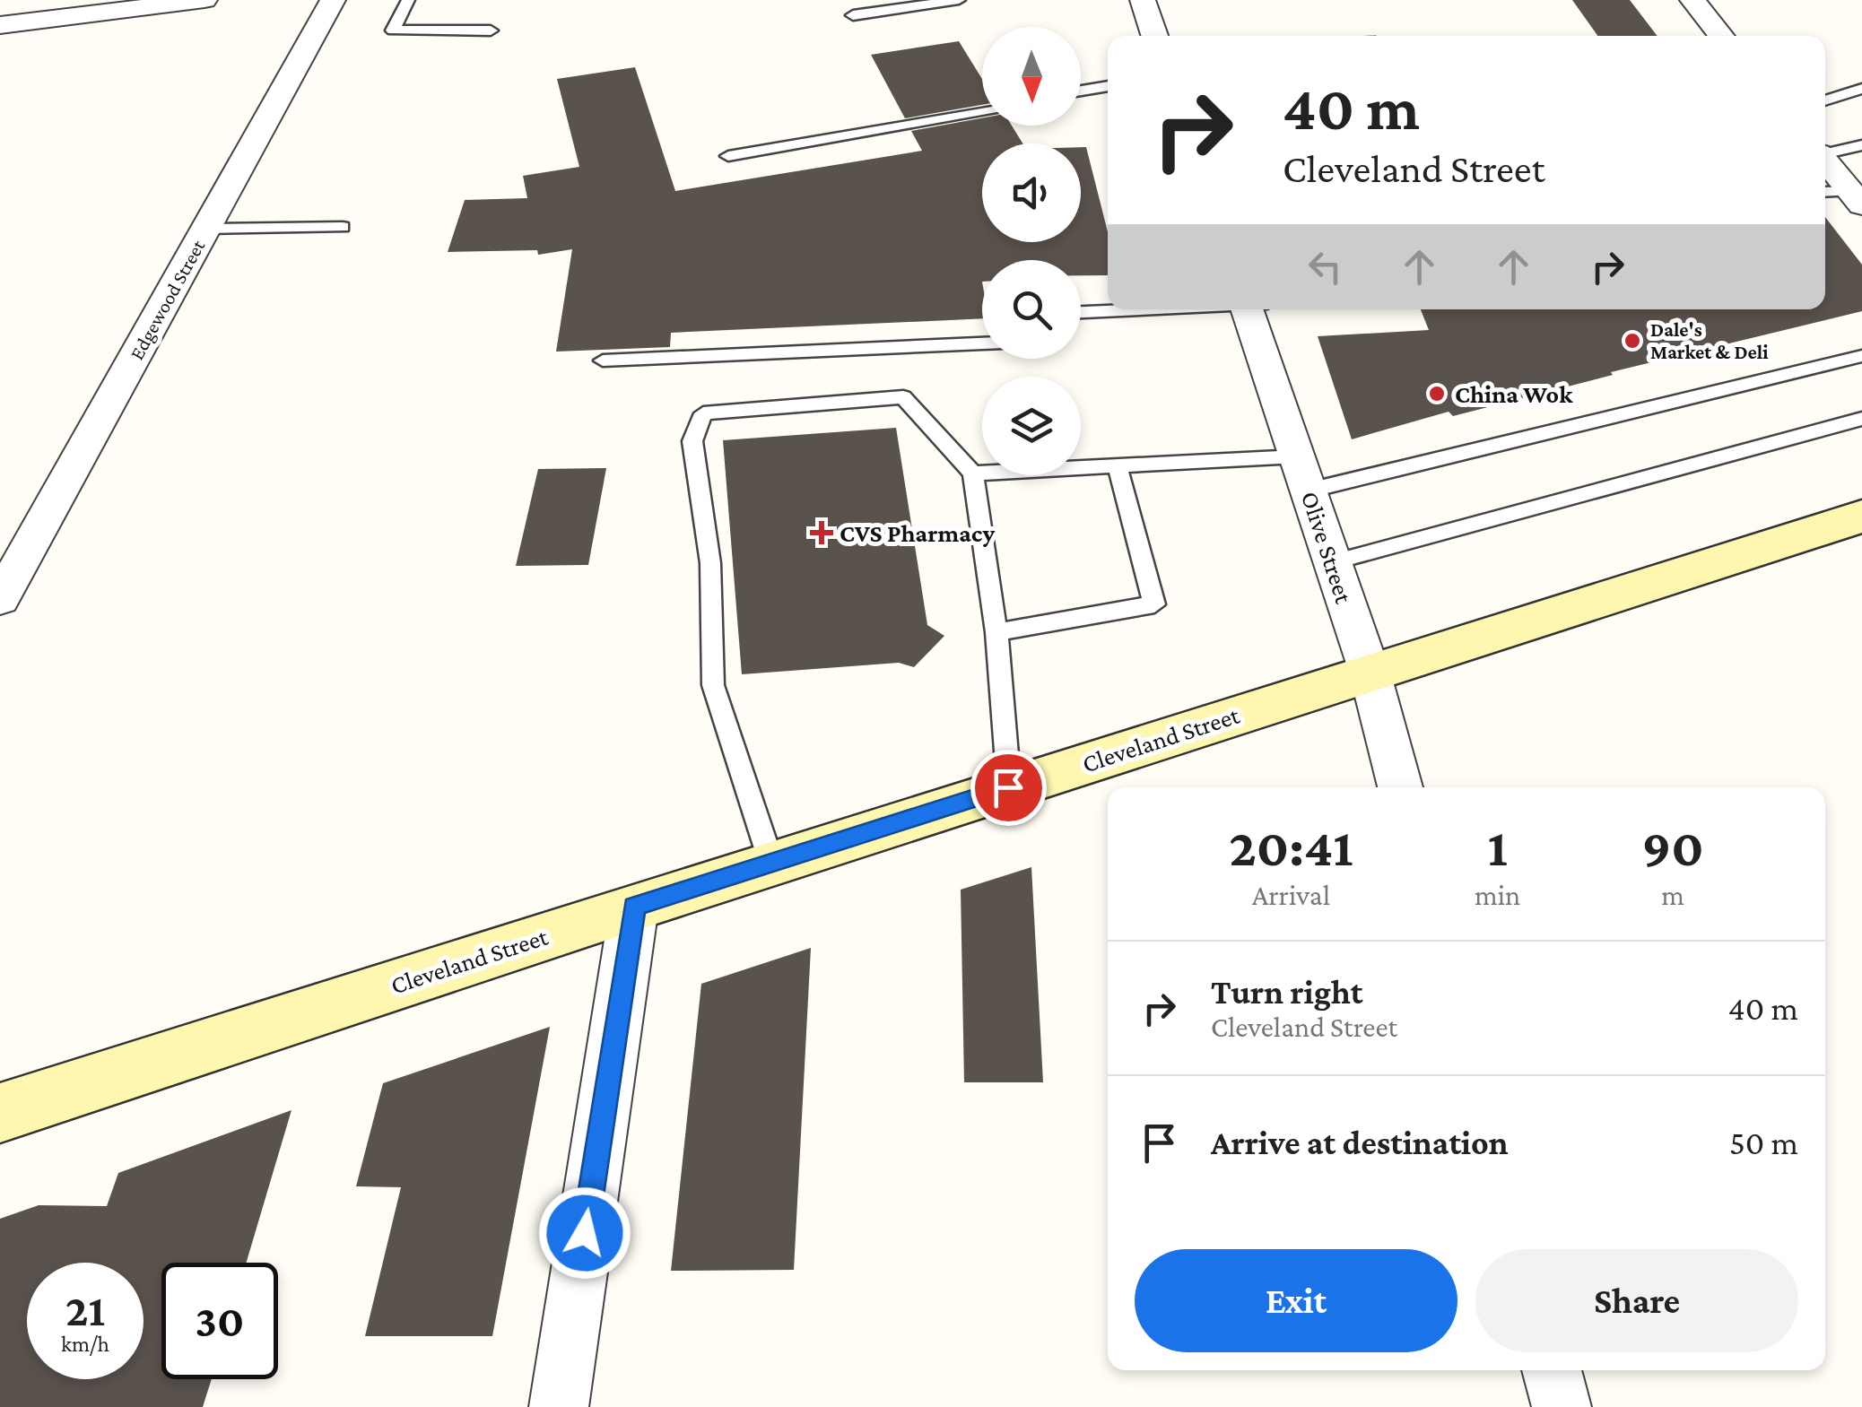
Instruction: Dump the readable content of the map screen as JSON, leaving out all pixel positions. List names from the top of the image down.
{
  "streets": {
    "main road": ["Cleveland Street"],
    "street": ["Edgewood Street", "Olive Street"]
  },
  "crossings": [
    ["Olive Street", "Cleveland Street"]
  ],
  "places": {
    "other": ["Dale's Market & Deli", "China Wok"],
    "health": ["CVS Pharmacy"]
  },
  "north": "bottom",
  "page": {
    "turn": ["40 m", "Cleveland Street"],
    "eta": [
      "20:41",
      "Arrival",
      "1",
      "min",
      "90",
      "m"
    ],
    "list": [
      {
        "name": "Turn right",
        "note": "Cleveland Street",
        "value": "40 m"
      },
      {
        "name": "Arrive at destination",
        "value": "50 m"
      }
    ],
    "buttons": ["Exit", "Share"],
    "speed": "21 km/h",
    "limit": "30"
  }
}
